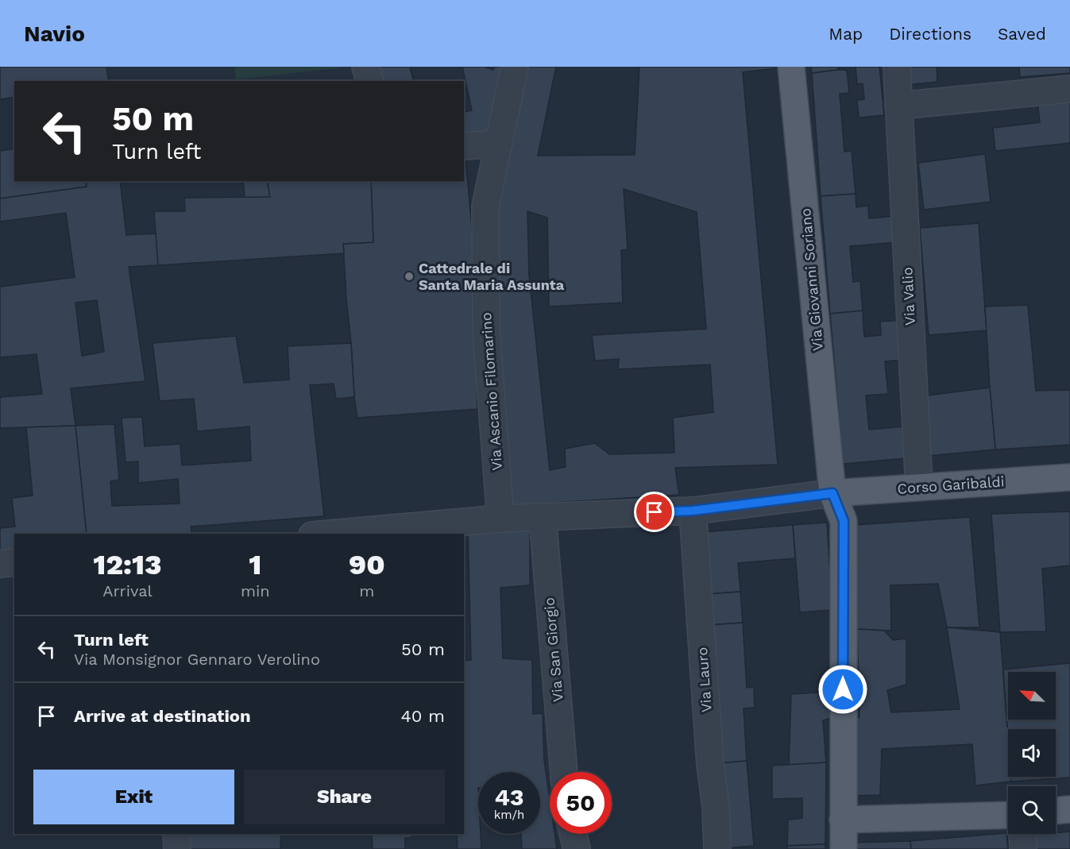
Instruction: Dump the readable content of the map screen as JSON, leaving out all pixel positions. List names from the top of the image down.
{
  "streets": {
    "main road": ["Via Giovanni Soriano", "Corso Garibaldi"],
    "street": [
      "Via Valio",
      "Via Ascanio Filomarino",
      "Via San Giorgio",
      "Via Lauro"
    ]
  },
  "crossings": [
    ["Via Giovanni Soriano", "Corso Garibaldi"],
    ["Via Valio", "Corso Garibaldi"]
  ],
  "places": ["Cattedrale di Santa Maria Assunta"],
  "north": "top left",
  "page": {
    "header": "Navio",
    "nav": ["Map", "Directions", "Saved"],
    "turn": ["50 m", "Turn left"],
    "eta": [
      "12:13",
      "Arrival",
      "1",
      "min",
      "90",
      "m"
    ],
    "list": [
      {
        "name": "Turn left",
        "note": "Via Monsignor Gennaro Verolino",
        "value": "50 m"
      },
      {
        "name": "Arrive at destination",
        "value": "40 m"
      }
    ],
    "buttons": ["Exit", "Share"],
    "speed": "43 km/h",
    "limit": "50"
  }
}
